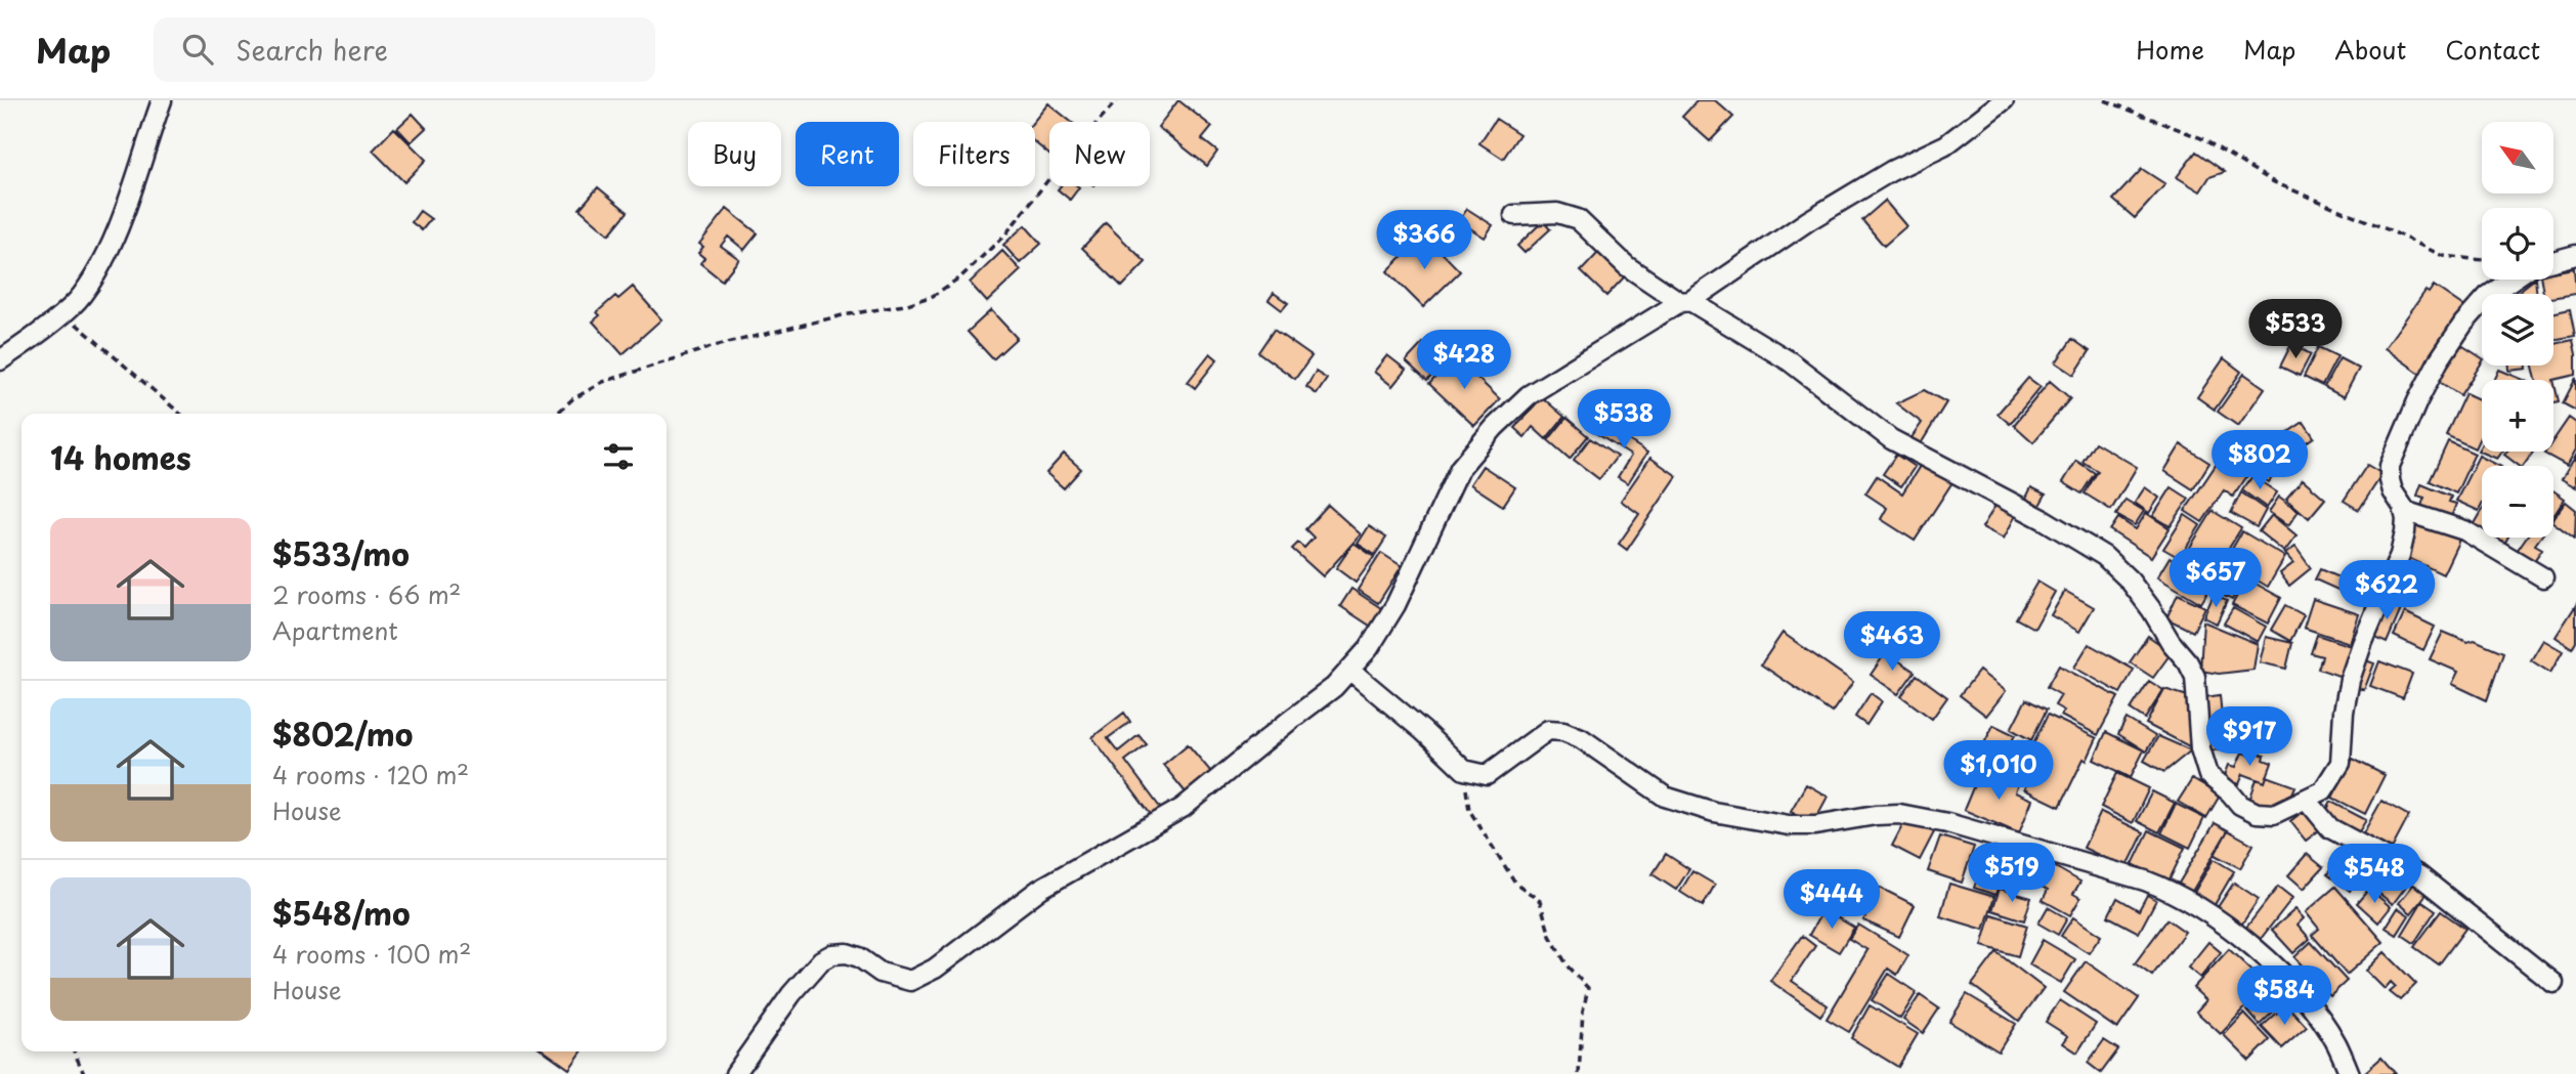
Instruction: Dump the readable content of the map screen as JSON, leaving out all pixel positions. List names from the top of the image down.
{
  "north": "top left",
  "page": {
    "header": "Map",
    "search": "Search here",
    "nav": [
      "Home",
      "Map",
      "About",
      "Contact"
    ],
    "map_buttons": ["+", "−"],
    "chip": [
      "Buy",
      "Rent",
      "Filters",
      "New"
    ],
    "price": [
      "$366",
      "$533",
      "$428",
      "$538",
      "$802",
      "$657",
      "$622",
      "$463",
      "$917",
      "$1,010",
      "$519",
      "$548",
      "$444",
      "$584"
    ],
    "heading": "14 homes",
    "list": [
      {
        "name": "$533/mo",
        "note": "2 rooms · 66 m² · Apartment"
      },
      {
        "name": "$802/mo",
        "note": "4 rooms · 120 m² · House"
      },
      {
        "name": "$548/mo",
        "note": "4 rooms · 100 m² · House"
      }
    ]
  }
}
